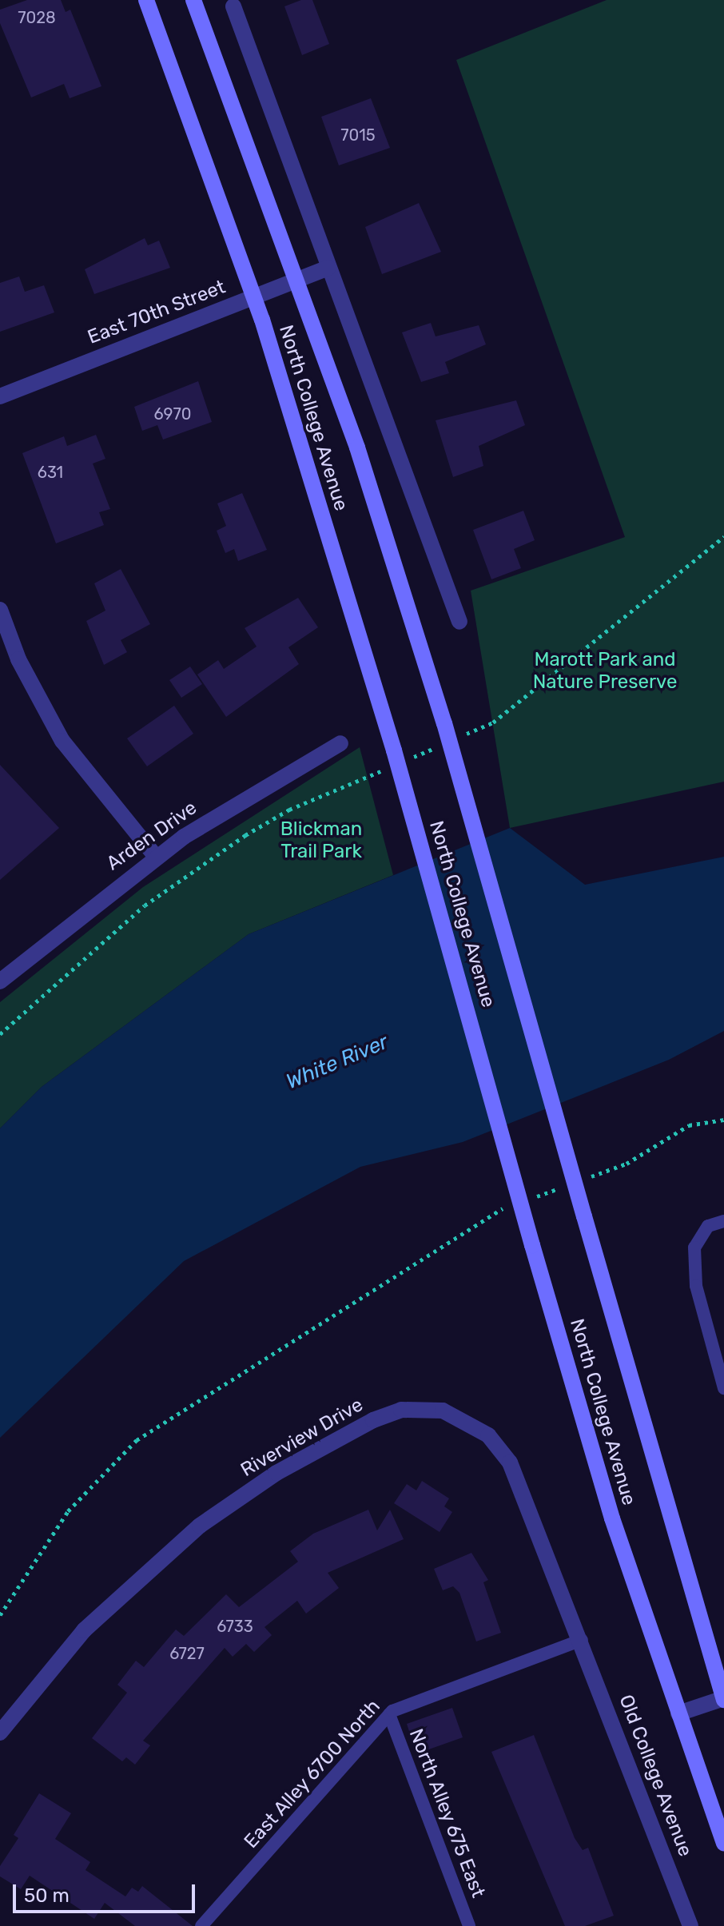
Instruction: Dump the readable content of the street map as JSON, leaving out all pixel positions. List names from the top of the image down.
{
  "streets": {
    "main road": ["North College Avenue"],
    "street": [
      "East 70th Street",
      "Arden Drive",
      "Riverview Drive",
      "Old College Avenue"
    ],
    "lane": ["East Alley 6700 North", "North Alley 675 East"]
  },
  "crossings": [
    ["East 70th Street", "North College Avenue"],
    ["Riverview Drive", "East Alley 6700 North"],
    ["Riverview Drive", "Old College Avenue"],
    ["East Alley 6700 North", "Old College Avenue"],
    ["East Alley 6700 North", "North Alley 675 East"]
  ],
  "water": ["White River"],
  "parks": ["Marott Park and Nature Preserve", "Blickman Trail Park"],
  "house_numbers": [
    "7028",
    "7015",
    "6970",
    "631",
    "6733",
    "6727"
  ],
  "scale_bar": "50 m"
}
